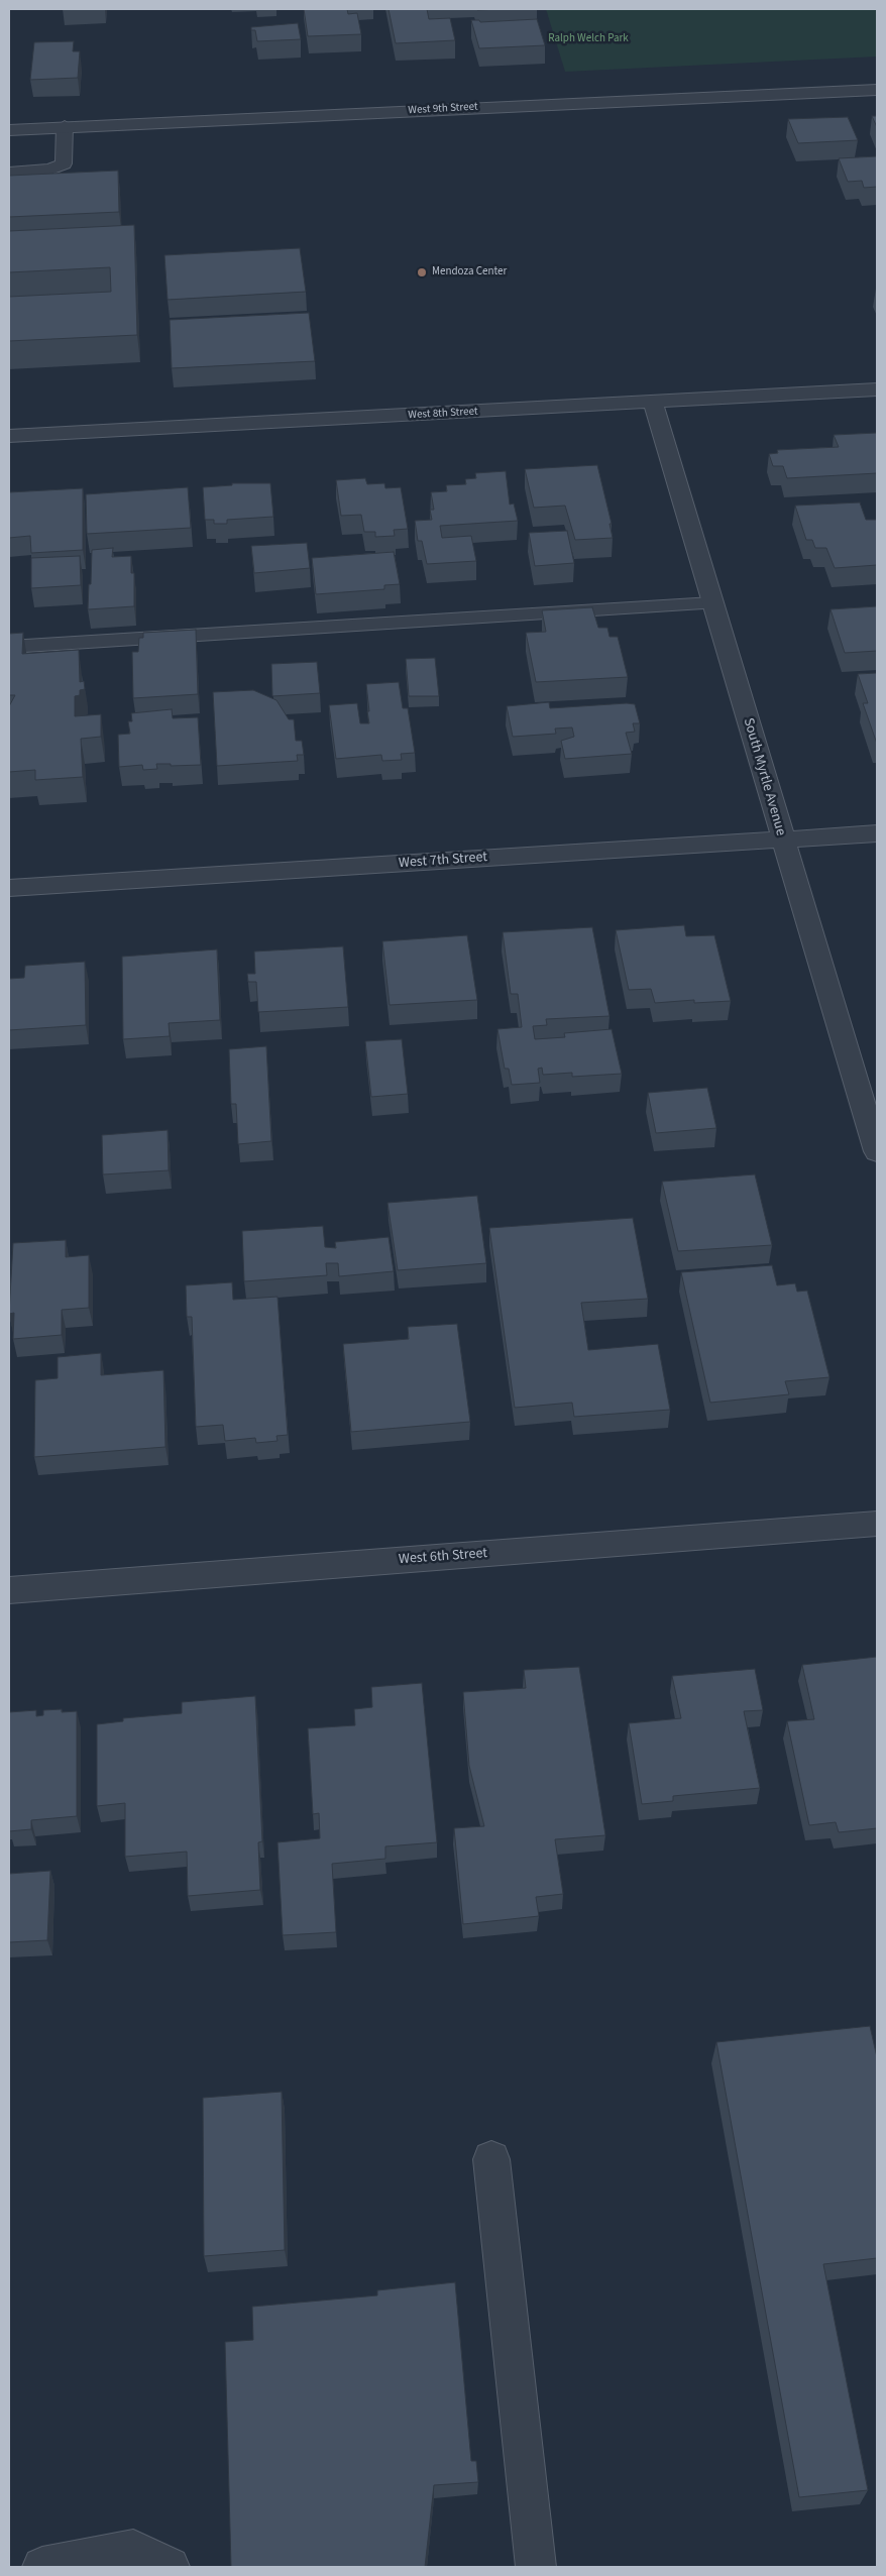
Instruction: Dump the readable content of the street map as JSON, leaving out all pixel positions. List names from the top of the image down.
{
  "streets": {
    "street": [
      "West 9th Street",
      "West 8th Street",
      "South Myrtle Avenue",
      "West 7th Street",
      "West 6th Street"
    ]
  },
  "crossings": [
    ["West 8th Street", "South Myrtle Avenue"],
    ["South Myrtle Avenue", "West 7th Street"]
  ],
  "parks": ["Ralph Welch Park"],
  "places": ["Mendoza Center"]
}
